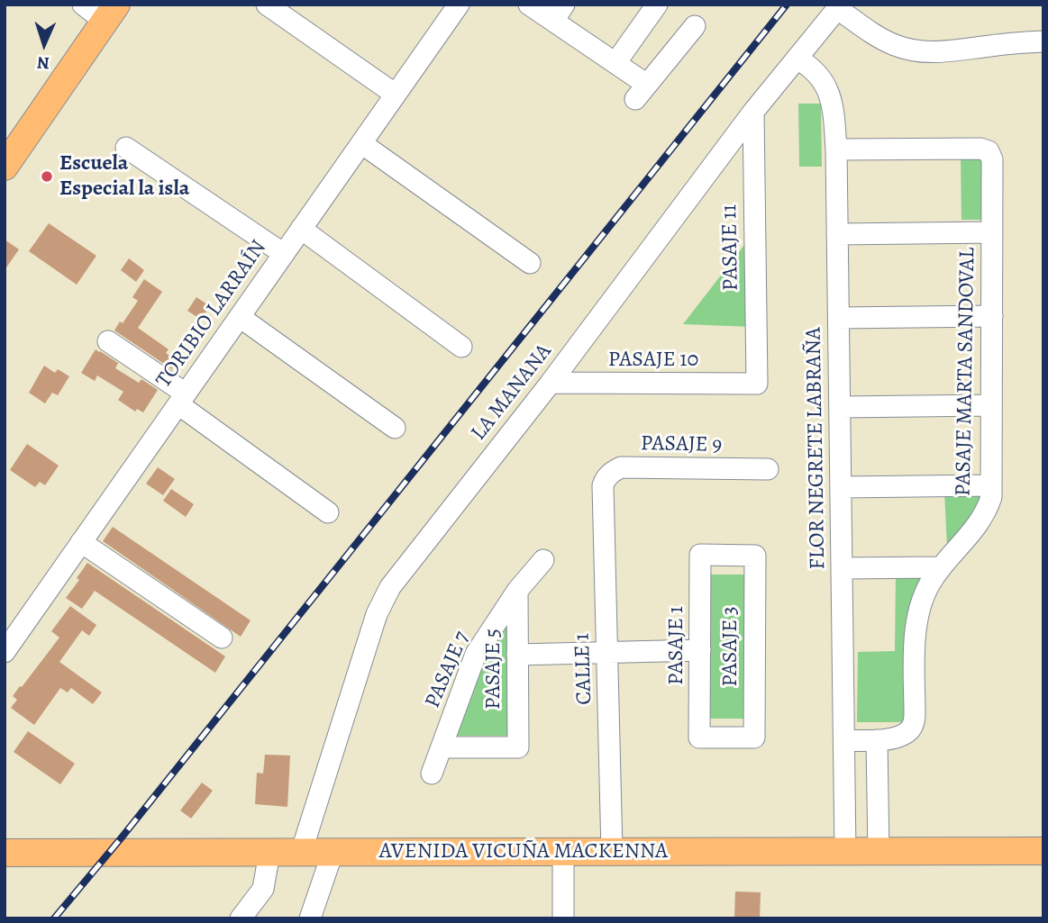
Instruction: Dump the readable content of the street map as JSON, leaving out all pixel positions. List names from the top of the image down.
{
  "streets": {
    "main road": ["AVENIDA VICUÑA MACKENNA"],
    "street": [
      "PASAJE 11",
      "TORIBIO LARRAÍN",
      "PASAJE 10",
      "PASAJE MARTA SANDOVAL",
      "LA MANANA",
      "PASAJE 9",
      "FLOR NEGRETE LABRAÑA",
      "PASAJE 1",
      "PASAJE 3",
      "PASAJE 5",
      "CALLE 1",
      "PASAJE 7"
    ]
  },
  "crossings": [
    ["PASAJE 11", "PASAJE 10"],
    ["PASAJE 11", "LA MANANA"],
    ["PASAJE 10", "LA MANANA"],
    ["PASAJE MARTA SANDOVAL", "FLOR NEGRETE LABRAÑA"],
    ["LA MANANA", "FLOR NEGRETE LABRAÑA"],
    ["LA MANANA", "AVENIDA VICUÑA MACKENNA"],
    ["PASAJE 9", "CALLE 1"],
    ["FLOR NEGRETE LABRAÑA", "AVENIDA VICUÑA MACKENNA"],
    ["PASAJE 1", "PASAJE 3"],
    ["PASAJE 5", "PASAJE 7"],
    ["CALLE 1", "AVENIDA VICUÑA MACKENNA"]
  ],
  "places": ["Escuela Especial la isla"],
  "north": "bottom"
}
